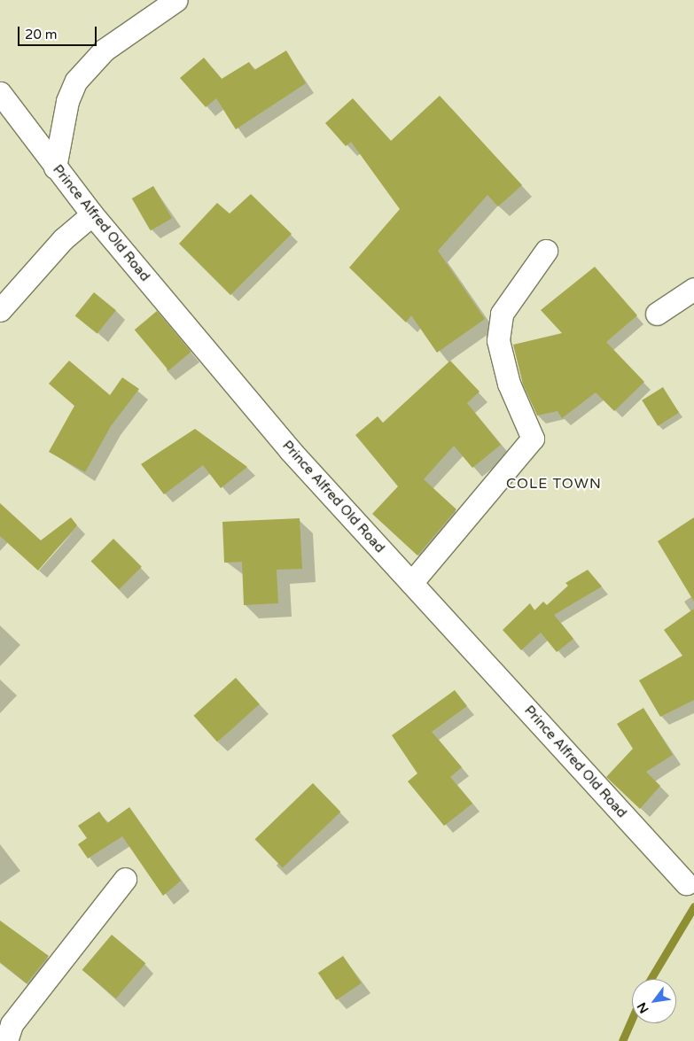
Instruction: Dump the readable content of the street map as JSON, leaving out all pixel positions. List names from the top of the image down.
{
  "streets": {
    "street": ["Prince Alfred Old Road"]
  },
  "districts": ["COLE TOWN"],
  "scale_bar": "20 m",
  "north": "bottom left"
}
